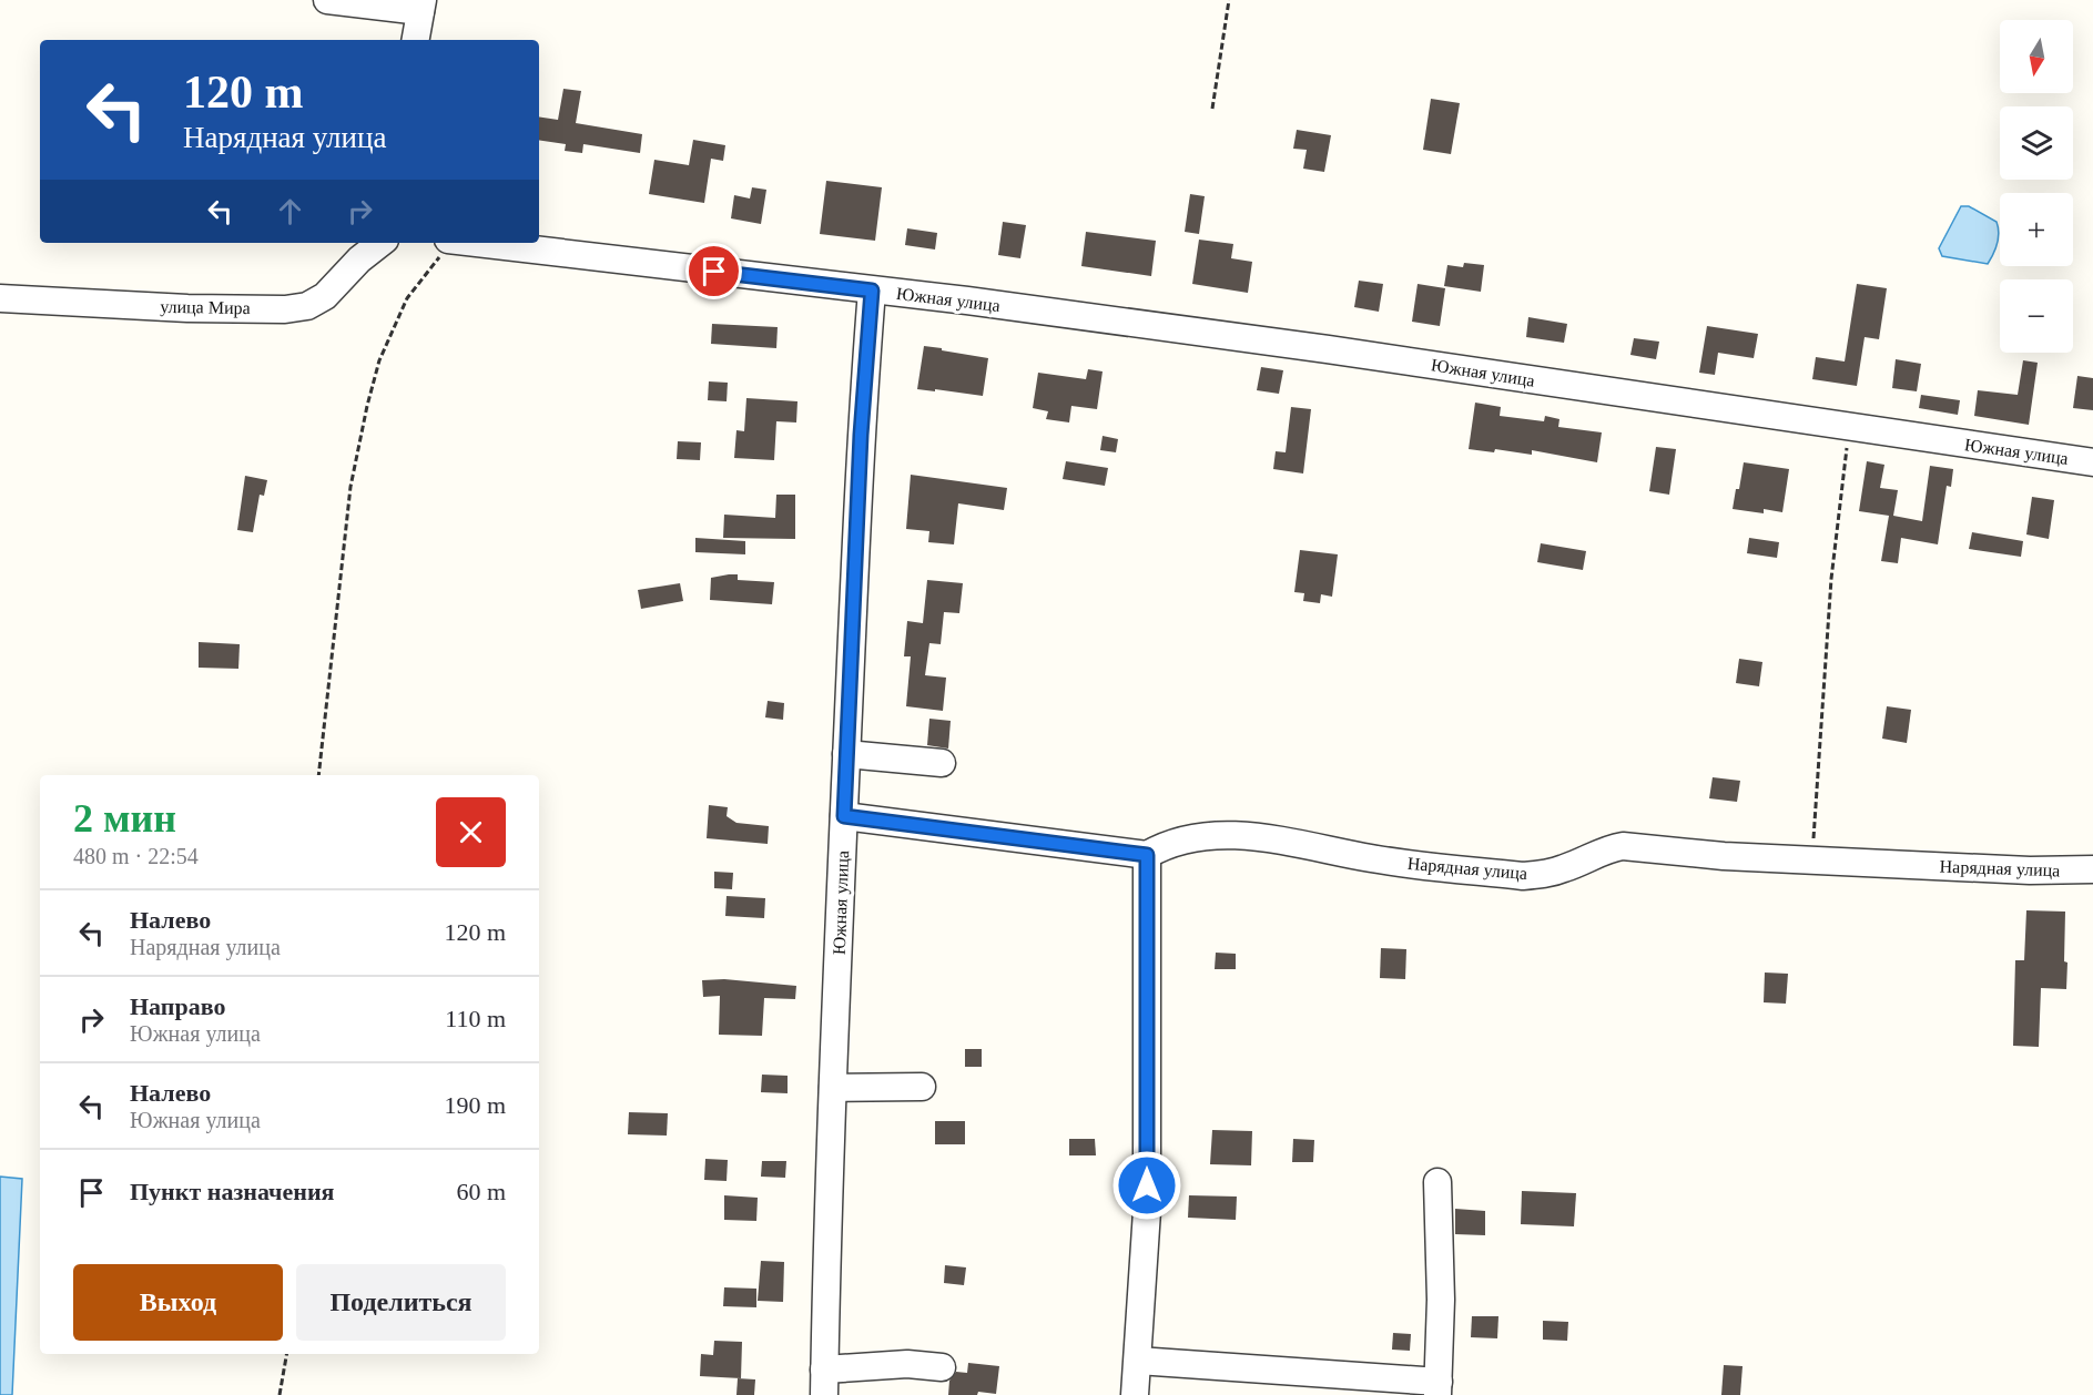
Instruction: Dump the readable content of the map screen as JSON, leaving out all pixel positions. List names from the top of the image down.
{
  "streets": {
    "street": ["Южная улица", "улица Мира", "Нарядная улица"]
  },
  "north": "bottom",
  "page": {
    "map_buttons": ["+", "−"],
    "turn": ["120 m", "Нарядная улица"],
    "heading": ["2 мин", "480 m · 22:54"],
    "list": [
      {
        "name": "Налево",
        "note": "Нарядная улица",
        "value": "120 m"
      },
      {
        "name": "Направо",
        "note": "Южная улица",
        "value": "110 m"
      },
      {
        "name": "Налево",
        "note": "Южная улица",
        "value": "190 m"
      },
      {
        "name": "Пункт назначения",
        "value": "60 m"
      }
    ],
    "buttons": ["Выход", "Поделиться"]
  }
}
